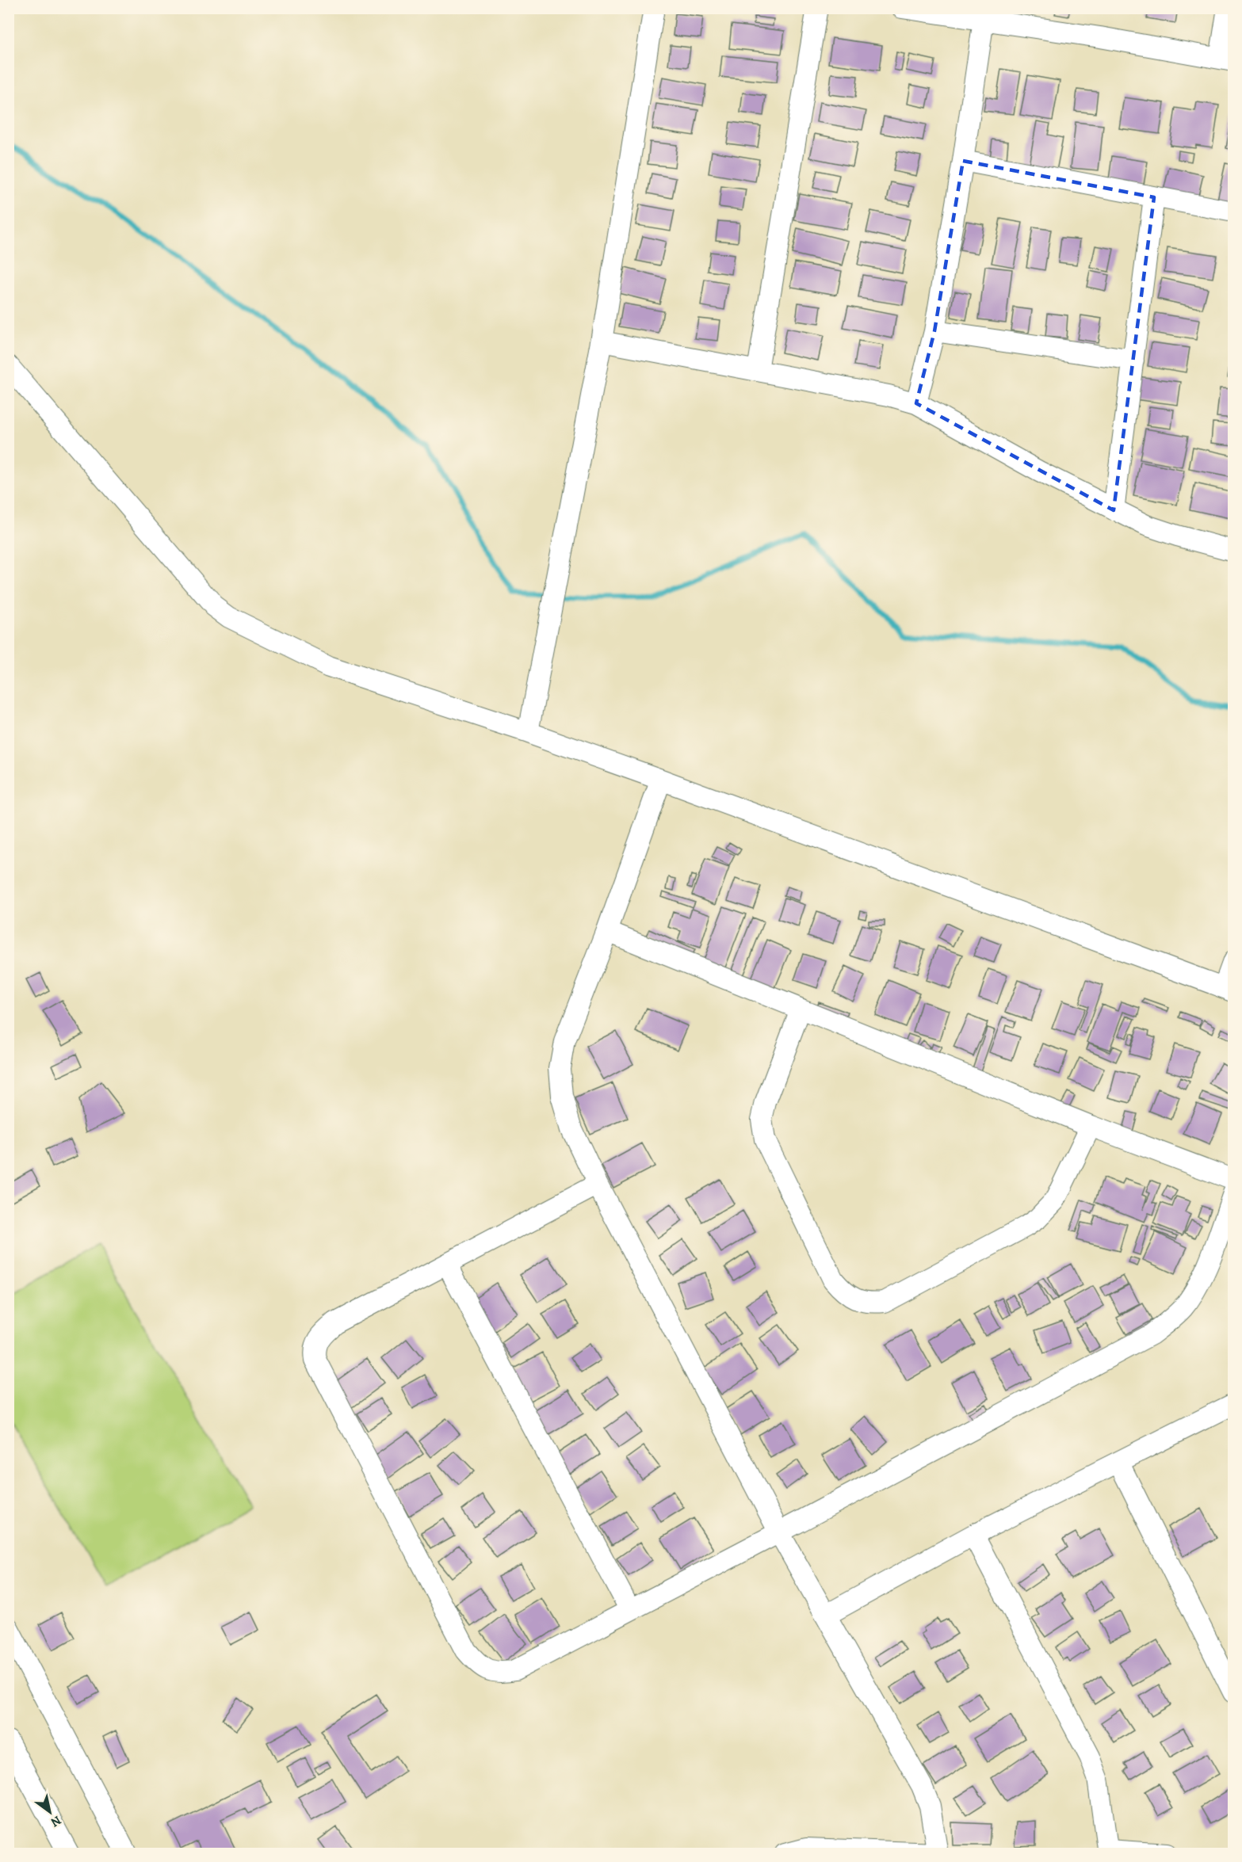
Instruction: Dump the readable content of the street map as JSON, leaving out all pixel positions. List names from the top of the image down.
{
  "north": "bottom right"
}
